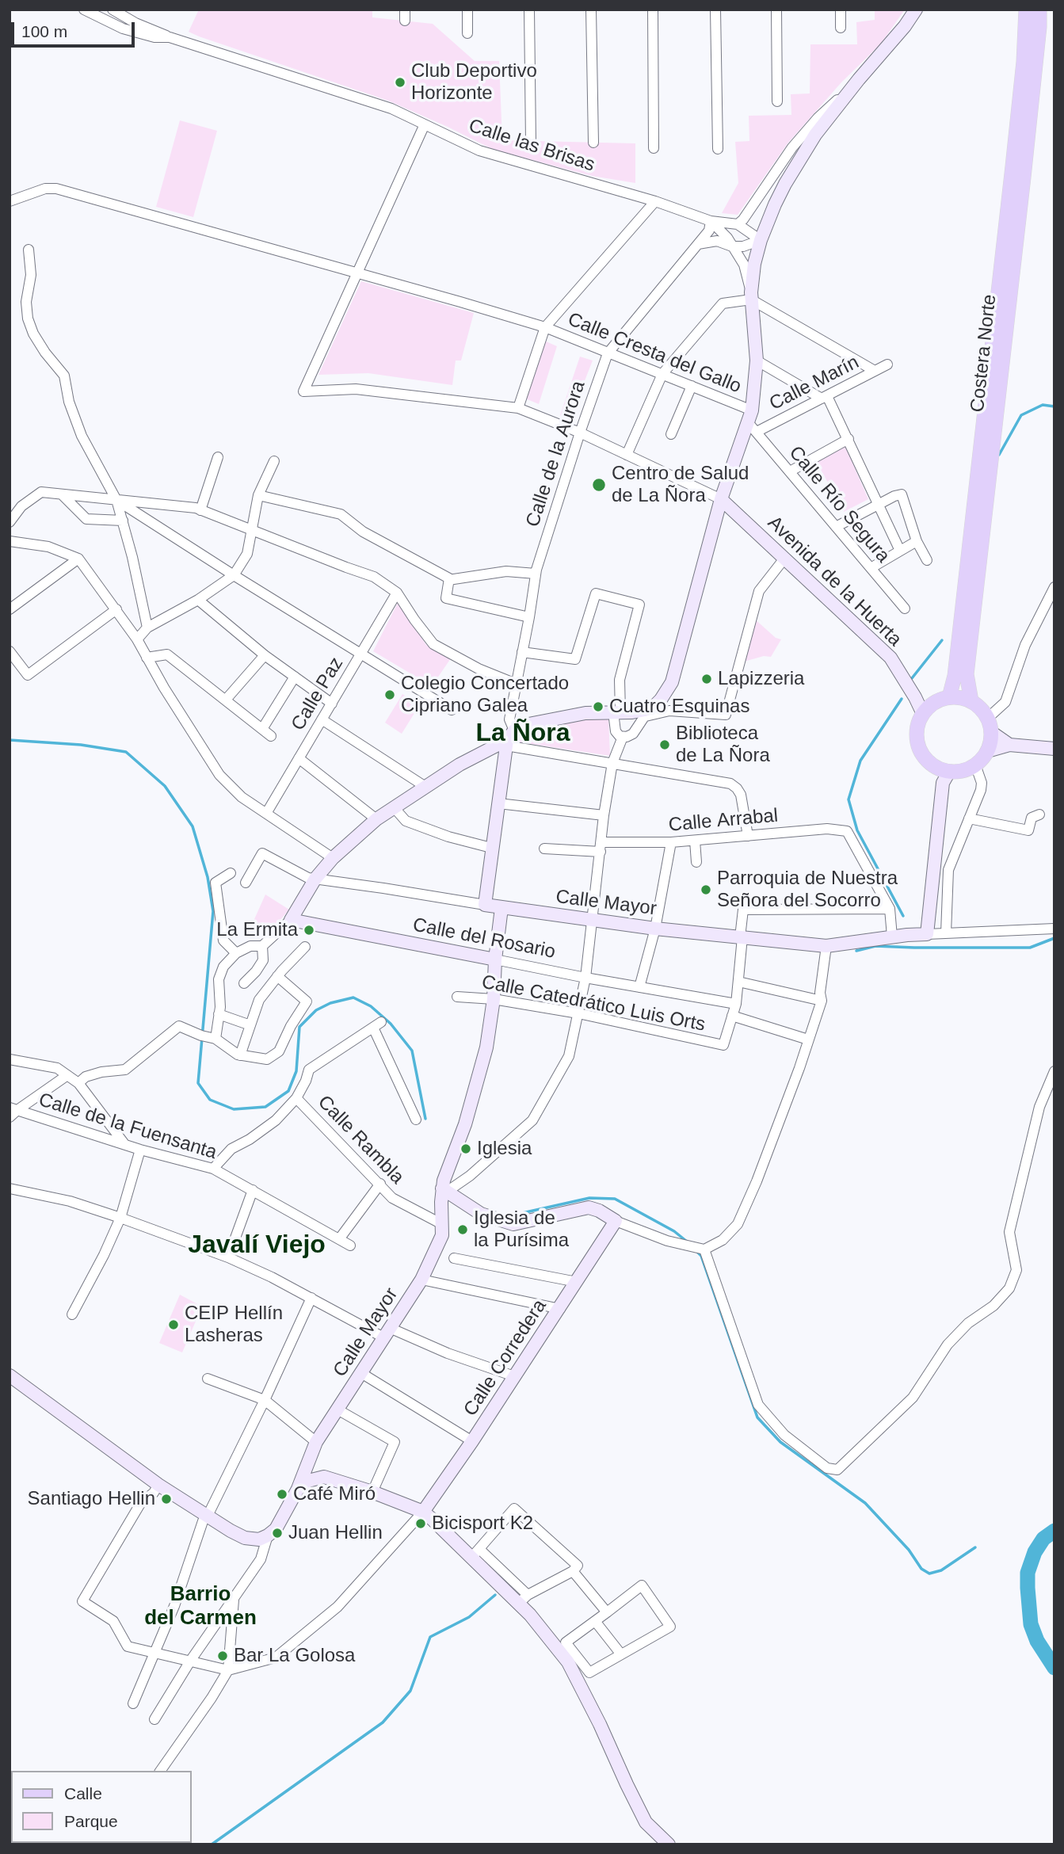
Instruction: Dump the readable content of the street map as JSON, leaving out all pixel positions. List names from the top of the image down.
{
  "streets": {
    "main road": ["Costera Norte"],
    "street": [
      "Calle las Brisas",
      "Calle Cresta del Gallo",
      "Calle Marín",
      "Calle de la Aurora",
      "Calle Río Segura",
      "Avenida de la Huerta",
      "Calle Paz",
      "Calle Arrabal",
      "Calle Mayor",
      "Calle del Rosario",
      "Calle Catedrático Luis Orts",
      "Calle de la Fuensanta",
      "Calle Rambla",
      "Calle Corredera"
    ]
  },
  "crossings": [
    ["Calle las Brisas", "Calle de la Aurora"],
    ["Calle Cresta del Gallo", "Calle Marín"],
    ["Calle Cresta del Gallo", "Calle de la Aurora"],
    ["Calle Cresta del Gallo", "Calle Río Segura"],
    ["Costera Norte", "Avenida de la Huerta"],
    ["Calle Marín", "Calle Río Segura"],
    ["Calle Mayor", "Calle del Rosario"],
    ["Calle Mayor", "Calle Catedrático Luis Orts"],
    ["Calle Mayor", "Calle Rambla"],
    ["Calle de la Fuensanta", "Calle Rambla"]
  ],
  "districts": ["La Ñora", "Javalí Viejo", "Barrio del Carmen"],
  "places": [
    "Club Deportivo Horizonte",
    "Centro de Salud de La Ñora",
    "Lapizzeria",
    "Colegio Concertado Cipriano Galea",
    "Cuatro Esquinas",
    "Biblioteca de La Ñora",
    "Parroquia de Nuestra Señora del Socorro",
    "La Ermita",
    "Iglesia",
    "Iglesia de la Purísima",
    "CEIP Hellín Lasheras",
    "Café Miró",
    "Santiago Hellin",
    "Bicisport K2",
    "Juan Hellin",
    "Bar La Golosa"
  ],
  "legend": ["Calle", "Parque"],
  "scale_bar": "100 m"
}
